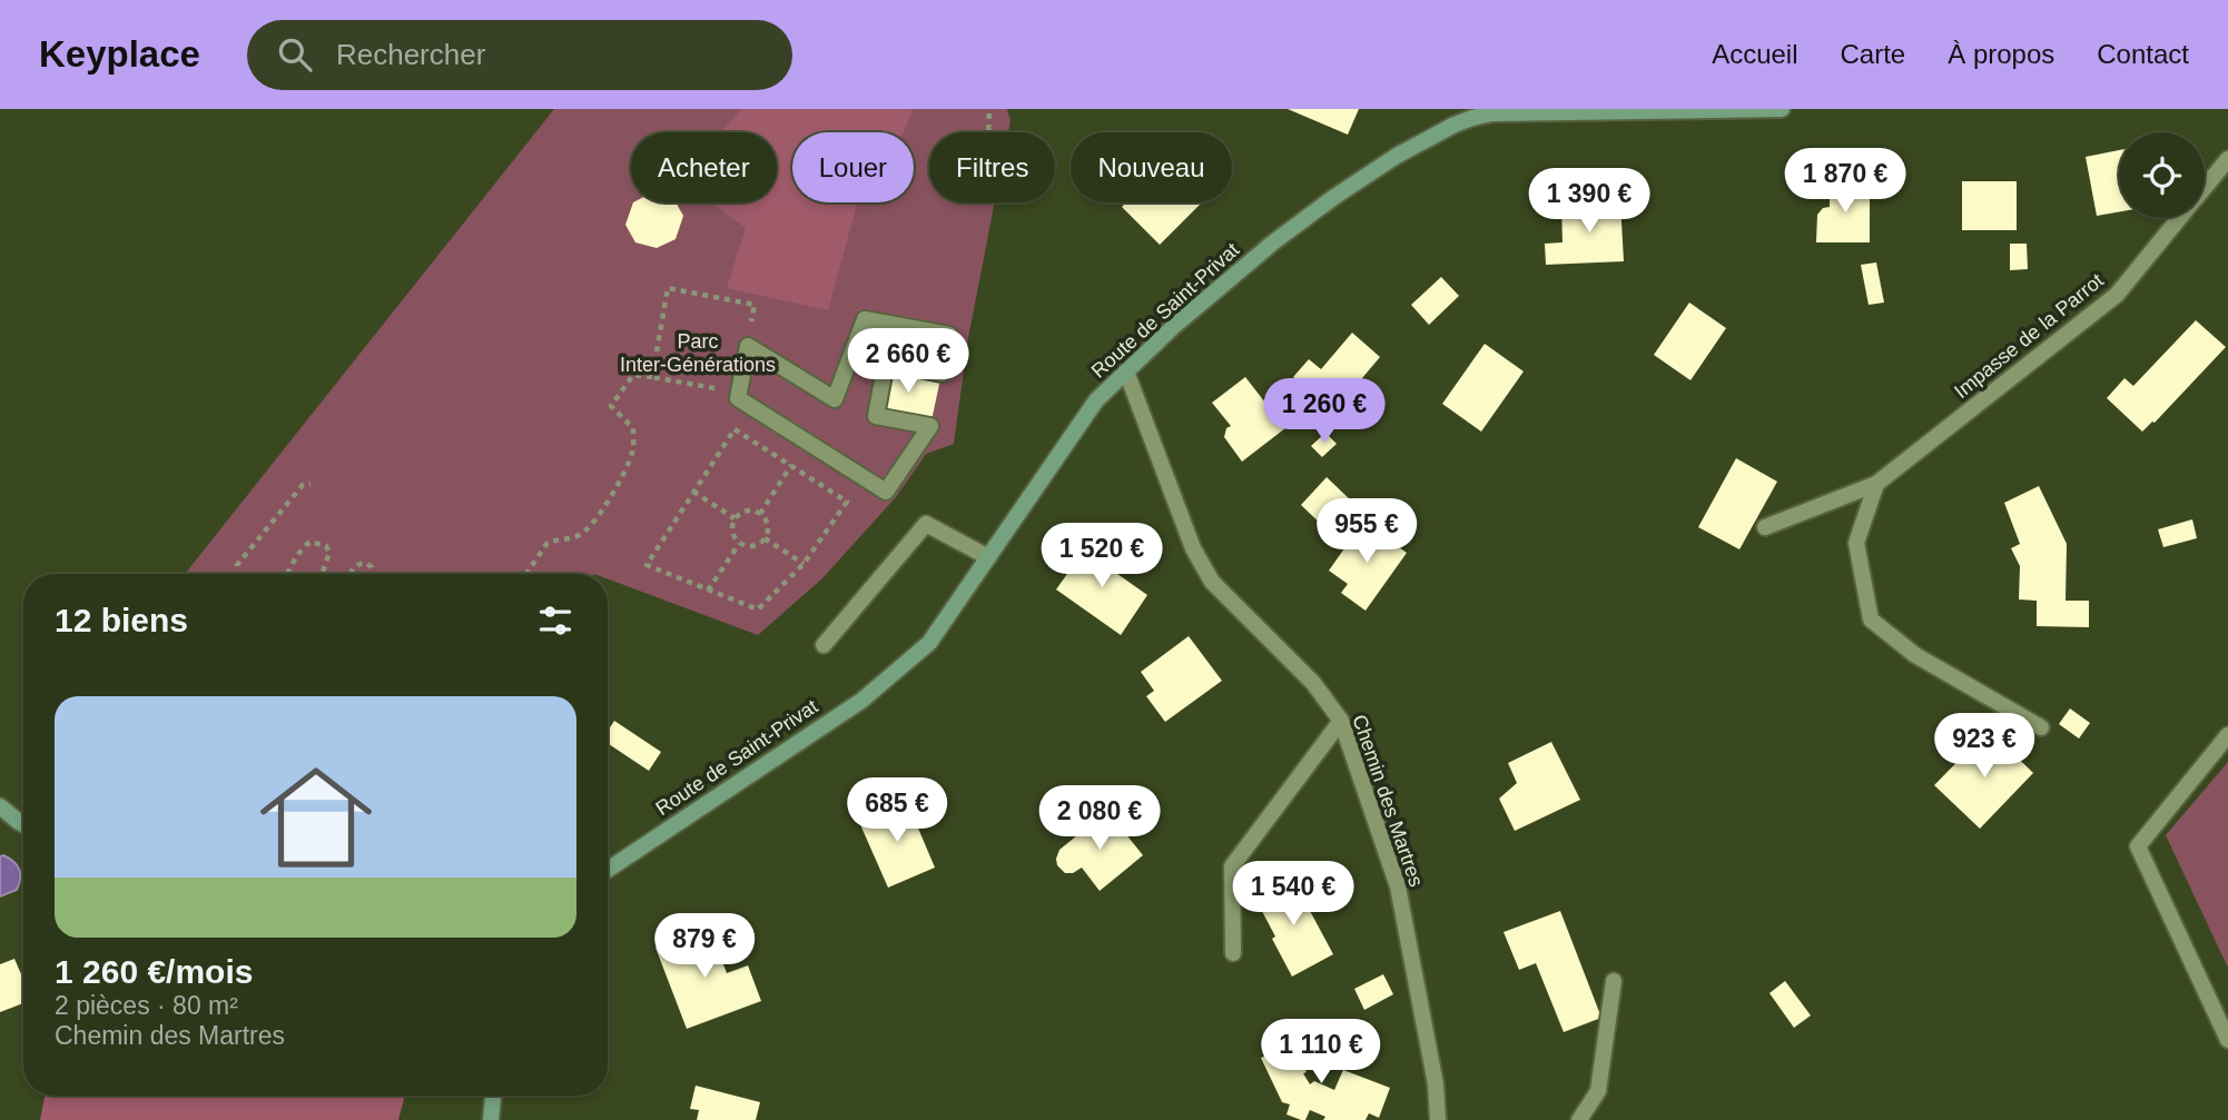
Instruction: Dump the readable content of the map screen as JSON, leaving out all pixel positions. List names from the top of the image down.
{
  "streets": {
    "street": ["Route de Saint-Privat", "Impasse de la Parrot", "Chemin des Martres"]
  },
  "crossings": [
    ["Route de Saint-Privat", "Chemin des Martres"]
  ],
  "parks": ["Parc Inter-Générations"],
  "page": {
    "header": "Keyplace",
    "search": "Rechercher",
    "nav": [
      "Accueil",
      "Carte",
      "À propos",
      "Contact"
    ],
    "chip": [
      "Acheter",
      "Louer",
      "Filtres",
      "Nouveau"
    ],
    "price": [
      "1 870 €",
      "1 390 €",
      "2 660 €",
      "1 260 €",
      "955 €",
      "1 520 €",
      "923 €",
      "685 €",
      "2 080 €",
      "1 540 €",
      "879 €",
      "1 110 €"
    ],
    "heading": "12 biens",
    "list": [
      {
        "name": "1 260 €/mois",
        "note": "2 pièces · 80 m² · Chemin des Martres"
      }
    ]
  }
}
